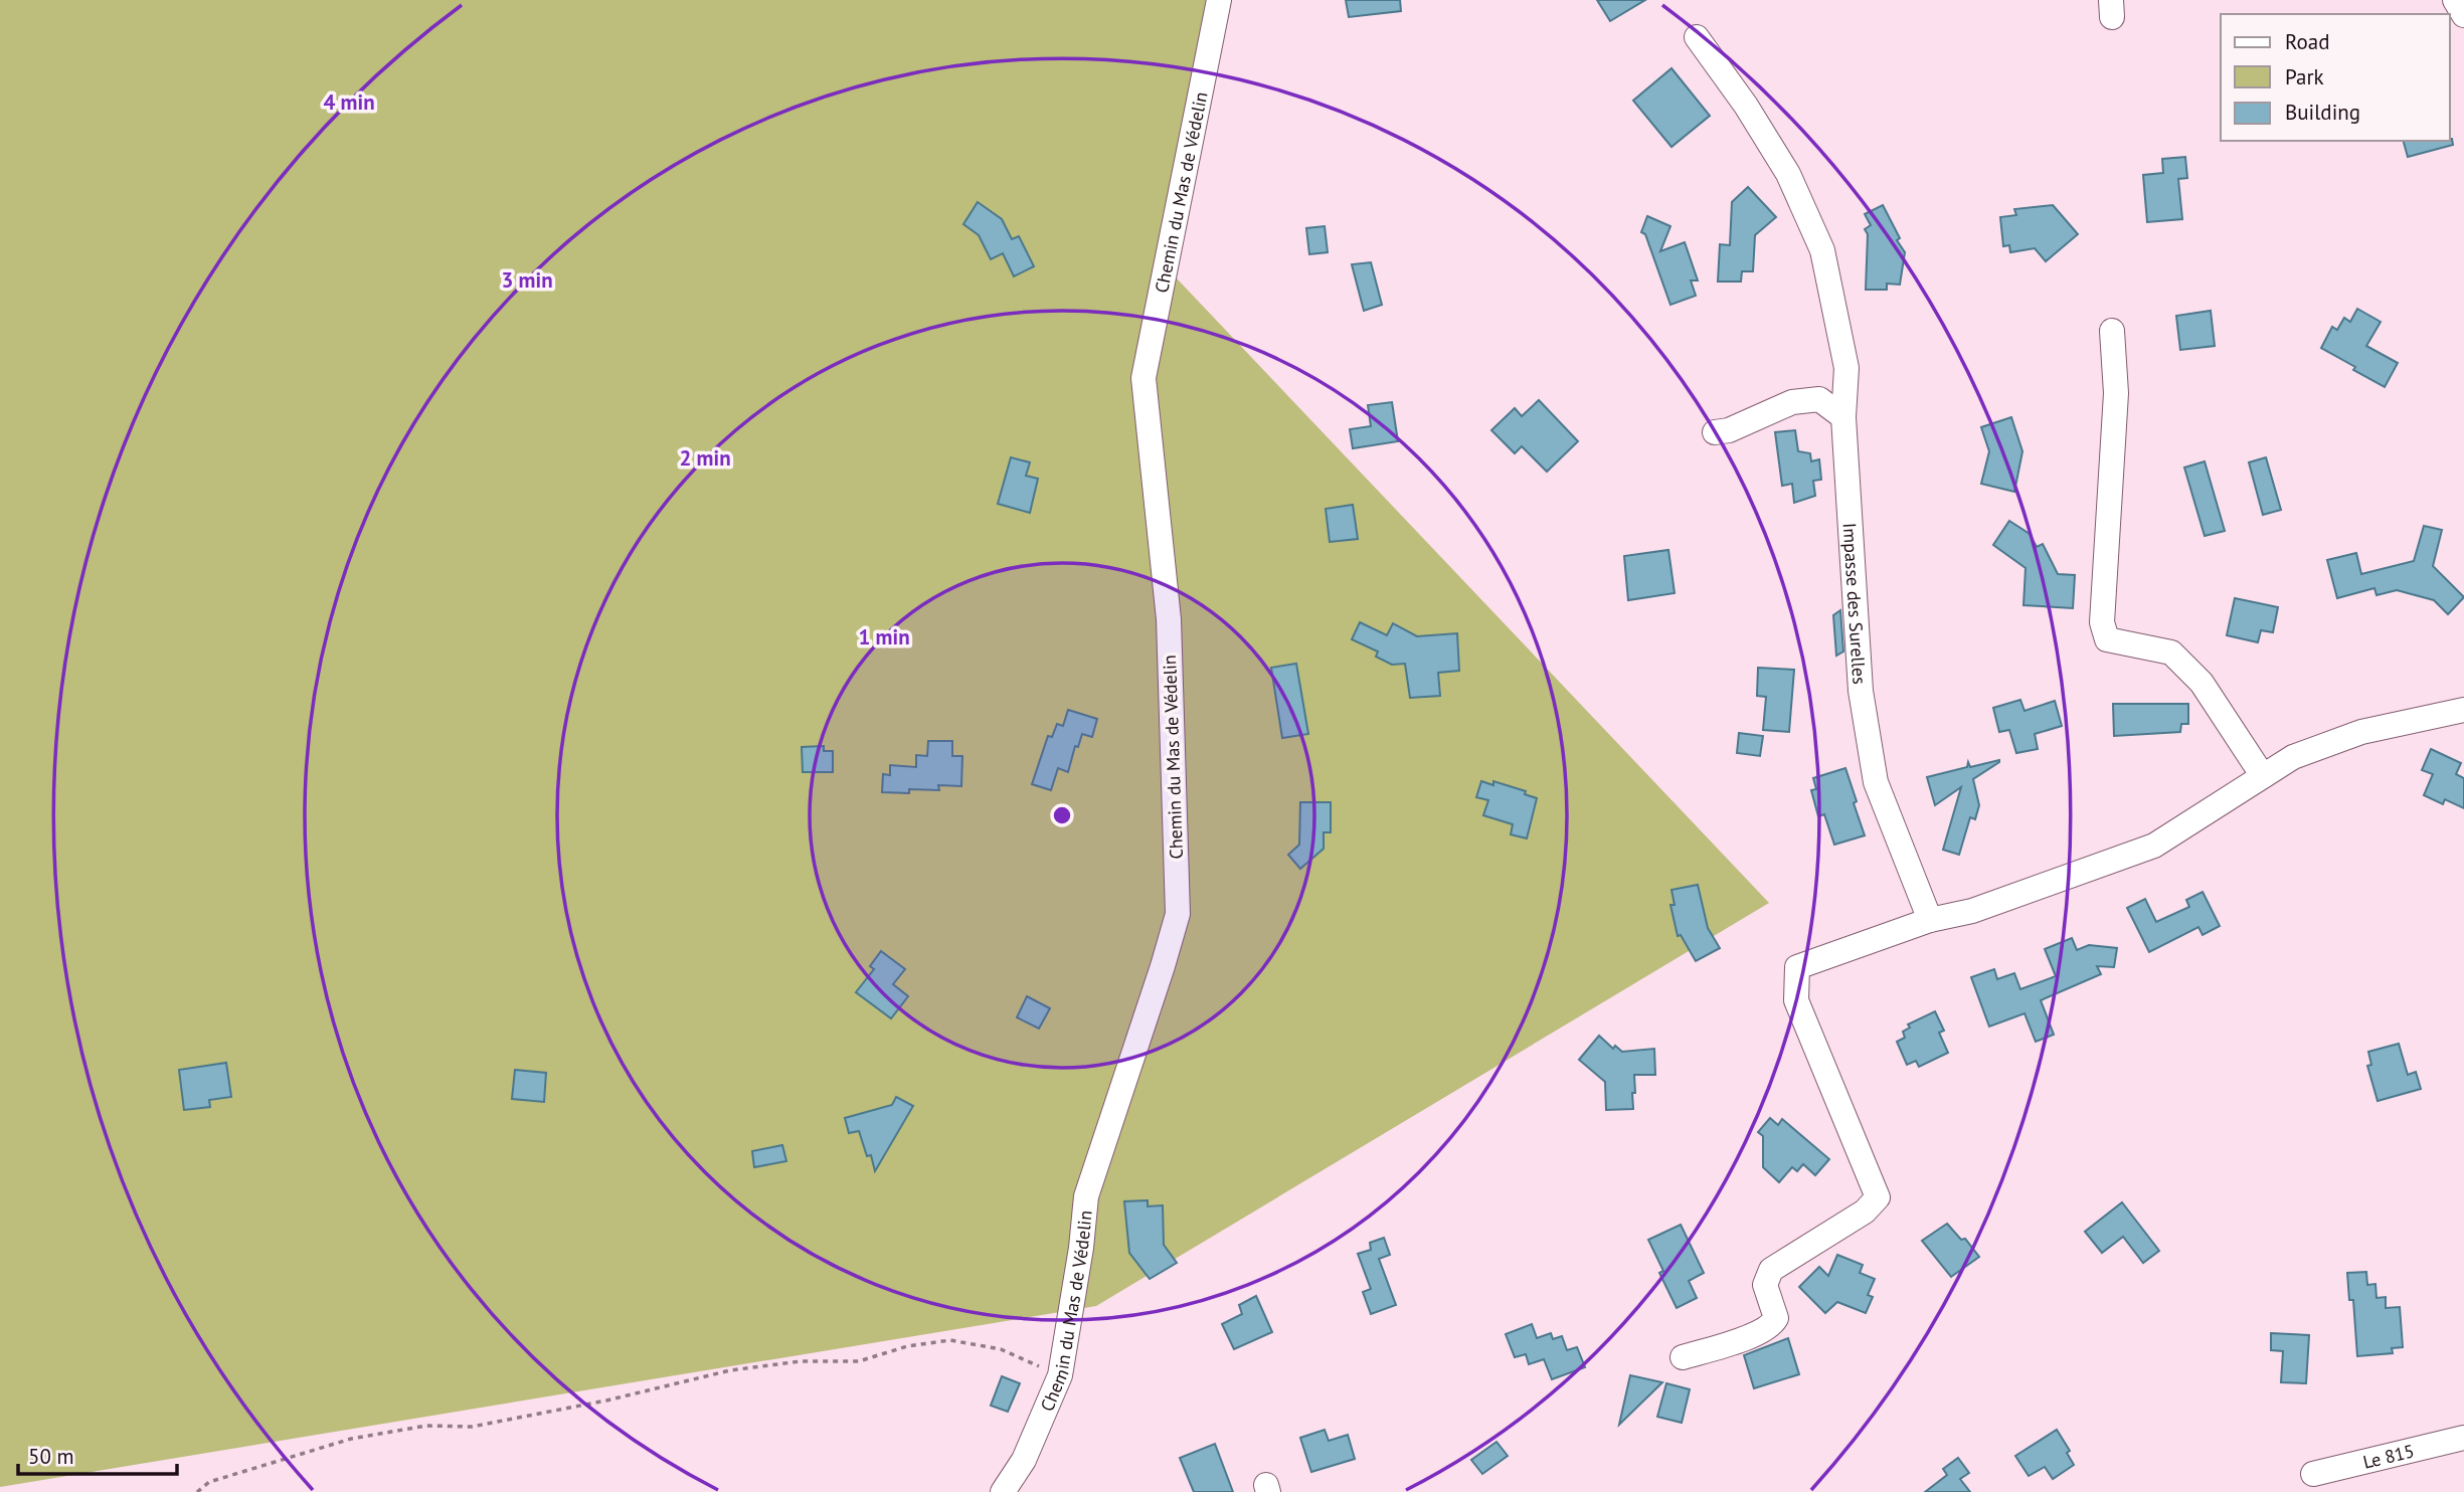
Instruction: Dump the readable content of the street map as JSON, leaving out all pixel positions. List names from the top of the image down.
{
  "streets": {
    "street": ["Chemin du Mas de Védelin", "Impasse des Surelles", "Le 815"]
  },
  "legend": ["Road", "Park", "Building"],
  "scale_bar": "50 m",
  "rings": [
    "4 min",
    "3 min",
    "2 min",
    "1 min"
  ]
}
